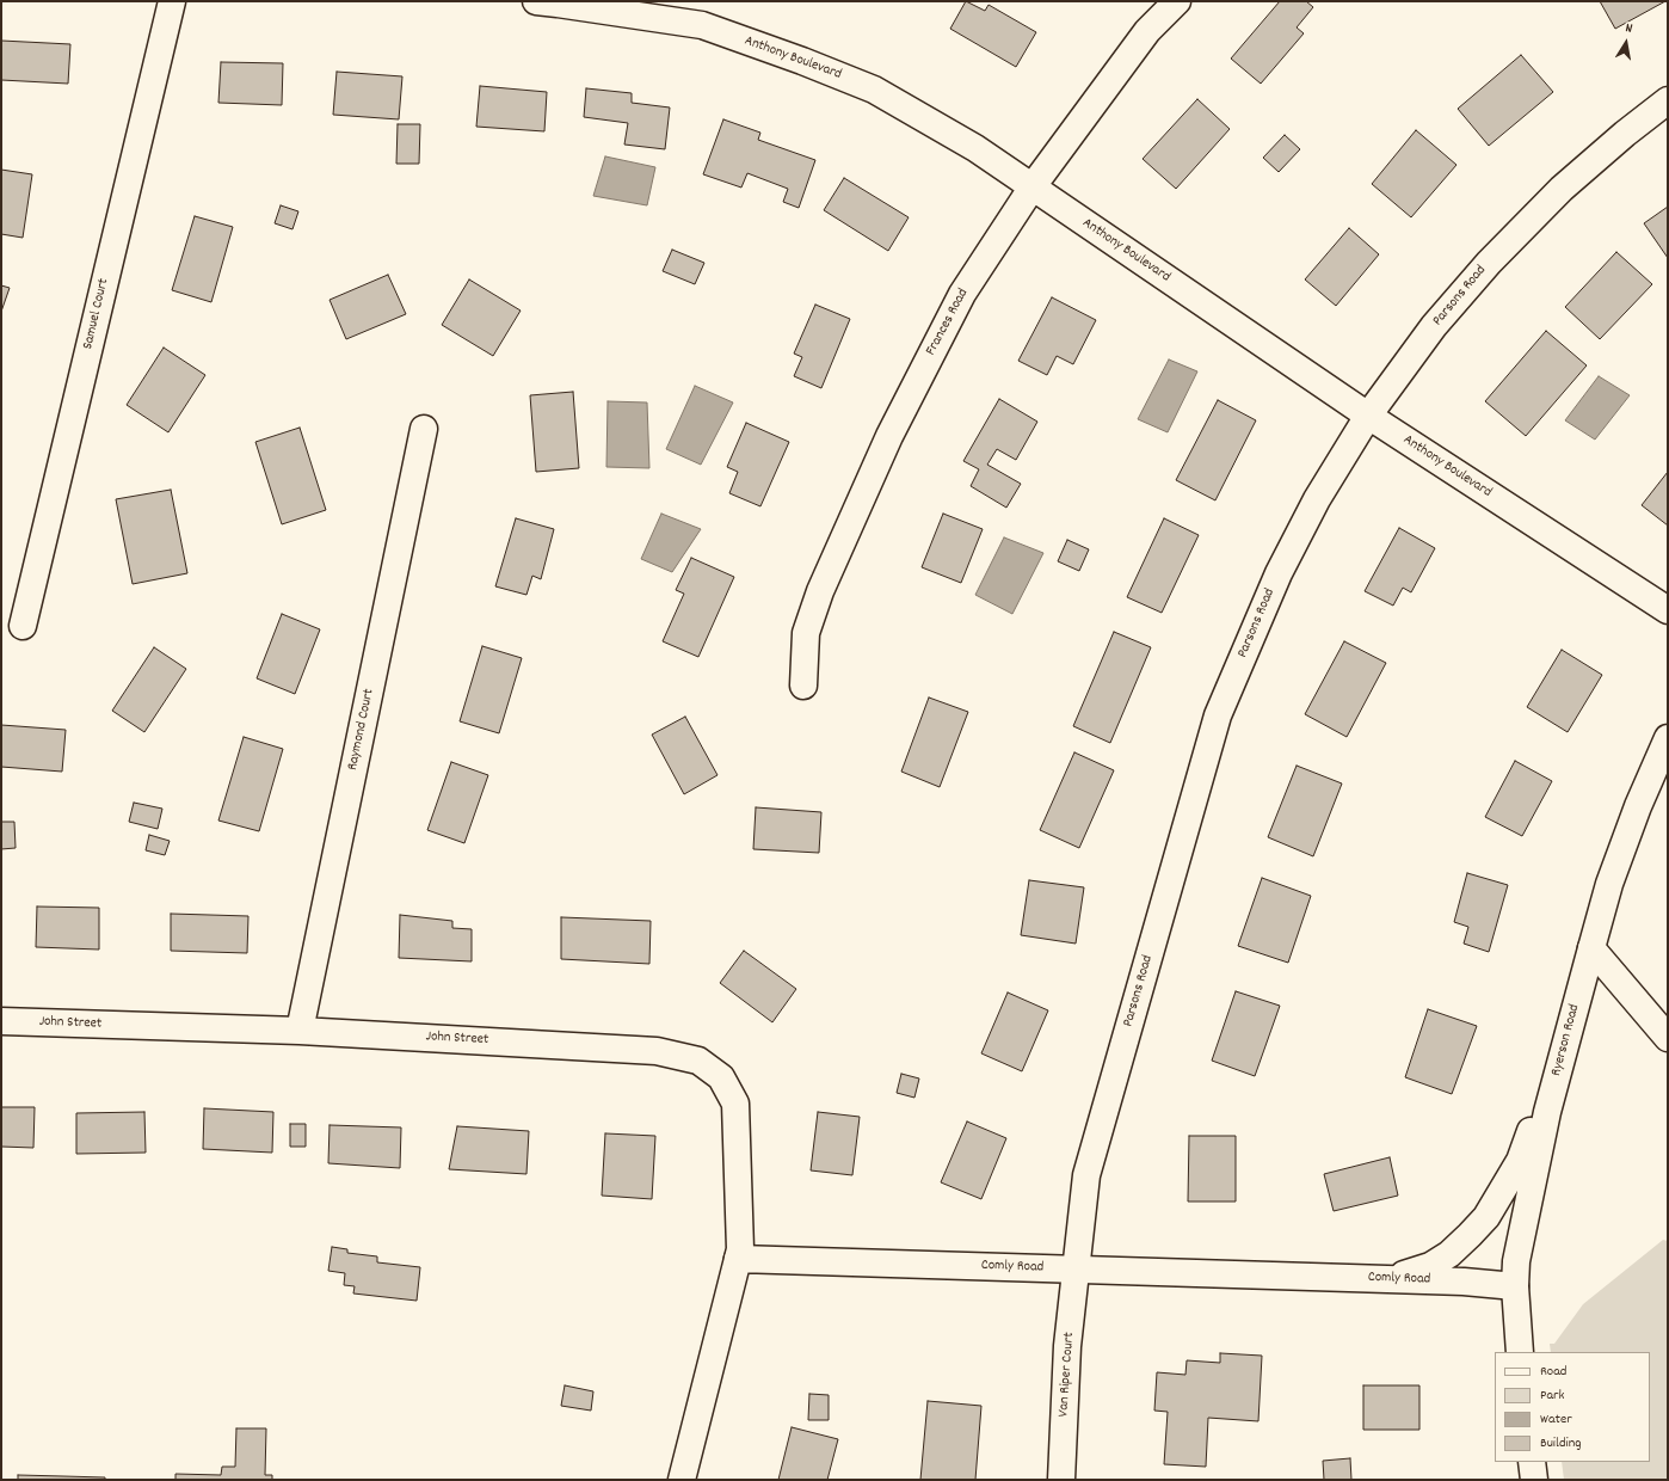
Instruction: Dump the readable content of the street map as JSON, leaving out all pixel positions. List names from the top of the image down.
{
  "streets": {
    "street": [
      "Anthony Boulevard",
      "Parsons Road",
      "Samuel Court",
      "Frances Road",
      "Raymond Court",
      "John Street",
      "Ryerson Road",
      "Comly Road",
      "Van Riper Court"
    ]
  },
  "crossings": [
    ["Anthony Boulevard", "Parsons Road"],
    ["Anthony Boulevard", "Frances Road"],
    ["Parsons Road", "Comly Road"],
    ["Parsons Road", "Van Riper Court"],
    ["Raymond Court", "John Street"],
    ["John Street", "Comly Road"],
    ["Ryerson Road", "Comly Road"],
    ["Comly Road", "Van Riper Court"]
  ],
  "legend": [
    "Road",
    "Park",
    "Water",
    "Building"
  ],
  "north": "top"
}
